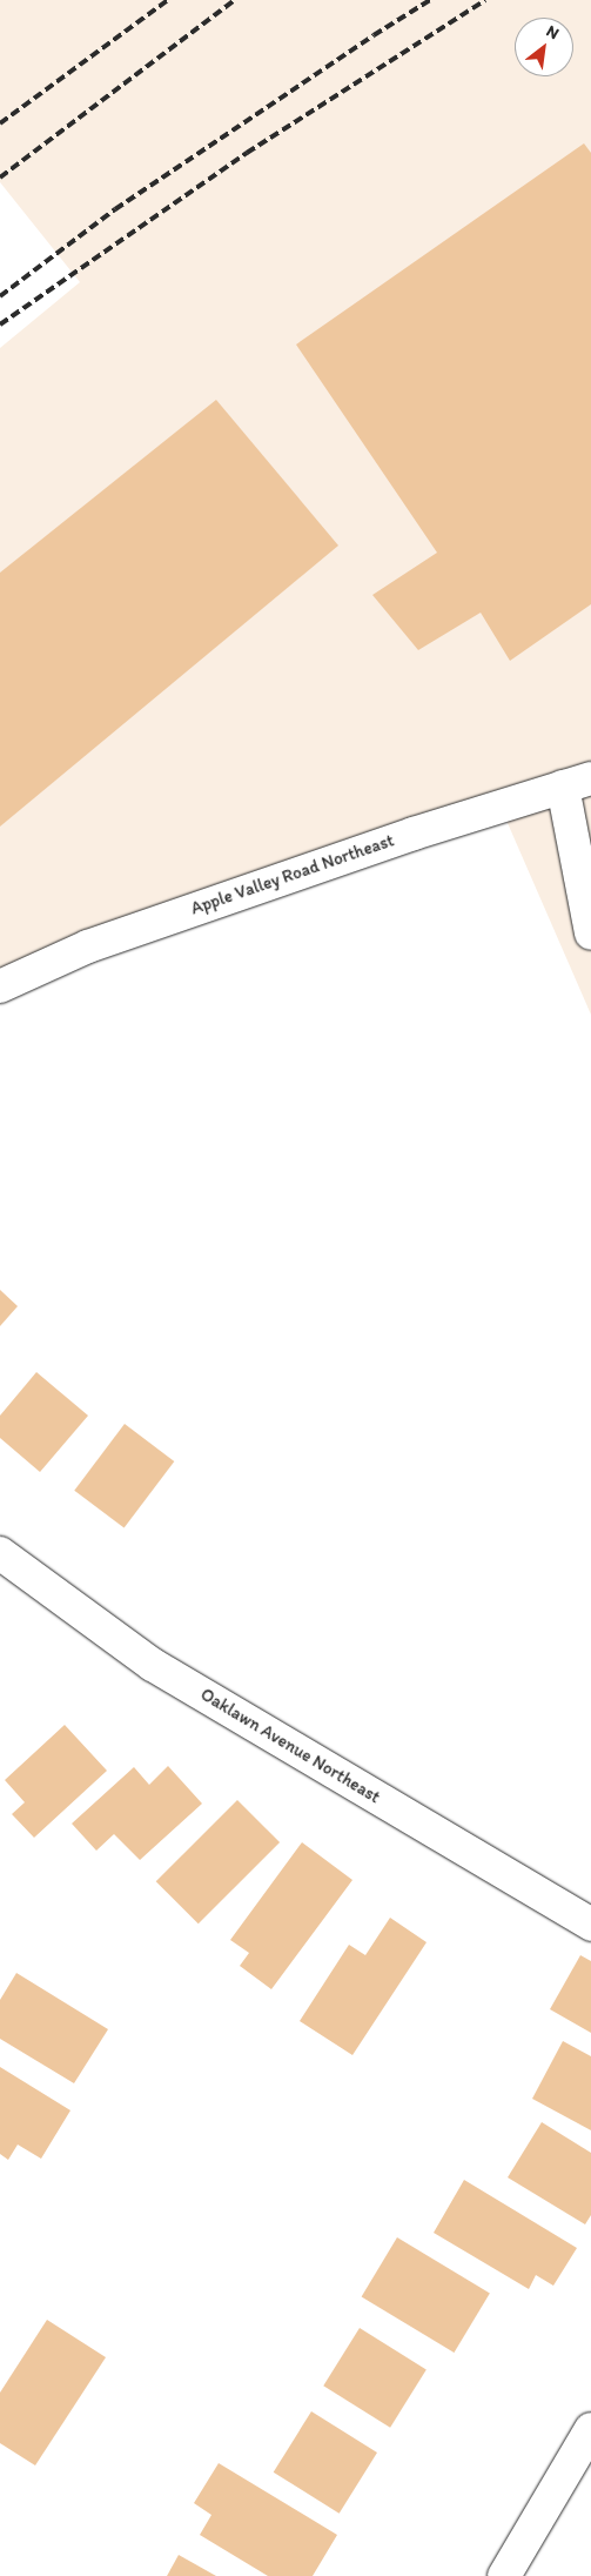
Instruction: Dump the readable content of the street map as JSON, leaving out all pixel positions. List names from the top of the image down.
{
  "streets": {
    "street": ["Apple Valley Road Northeast", "Oaklawn Avenue Northeast"]
  },
  "north": "top right"
}
